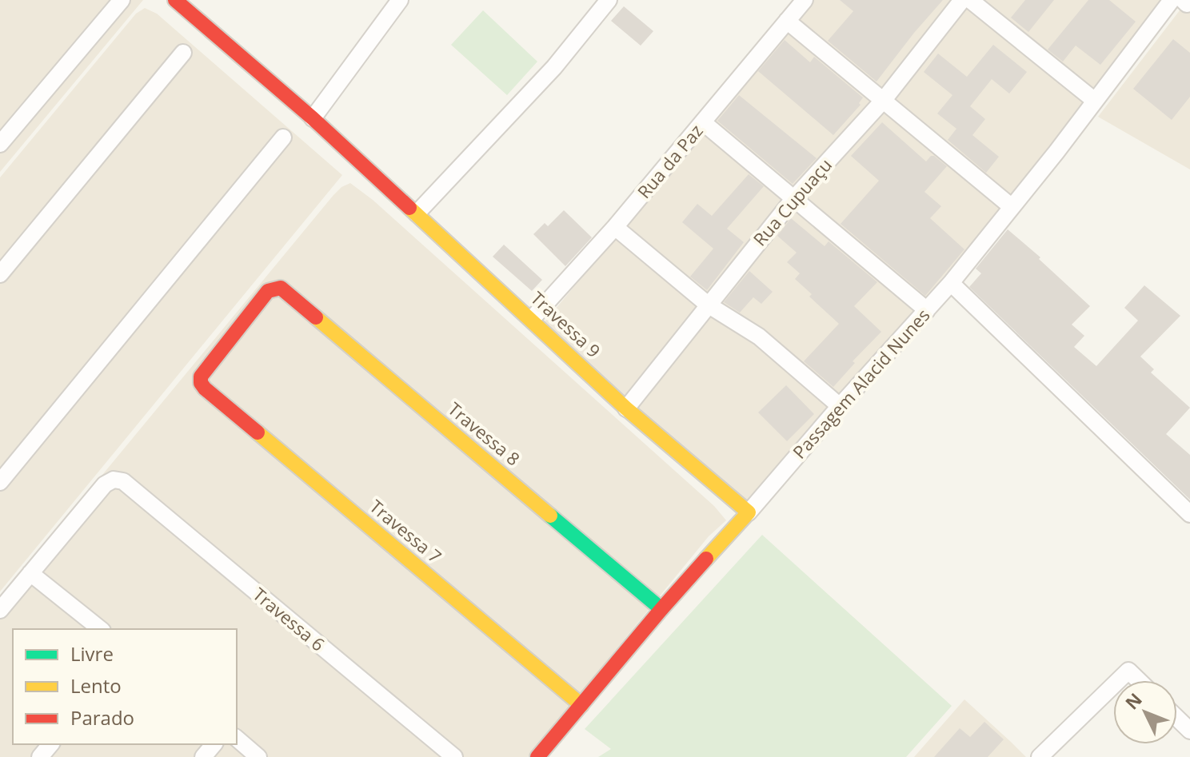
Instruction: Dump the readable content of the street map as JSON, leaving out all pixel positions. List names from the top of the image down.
{
  "streets": {
    "street": [
      "Rua da Paz",
      "Rua Cupuaçu",
      "Travessa 9",
      "Passagem Alacid Nunes",
      "Travessa 8",
      "Travessa 7",
      "Travessa 6"
    ]
  },
  "crossings": [
    ["Rua da Paz", "Travessa 9"],
    ["Rua Cupuaçu", "Travessa 9"],
    ["Travessa 9", "Passagem Alacid Nunes"],
    ["Passagem Alacid Nunes", "Travessa 8"],
    ["Passagem Alacid Nunes", "Travessa 7"],
    ["Travessa 8", "Travessa 7"]
  ],
  "legend": ["Livre", "Lento", "Parado"],
  "north": "top left"
}
